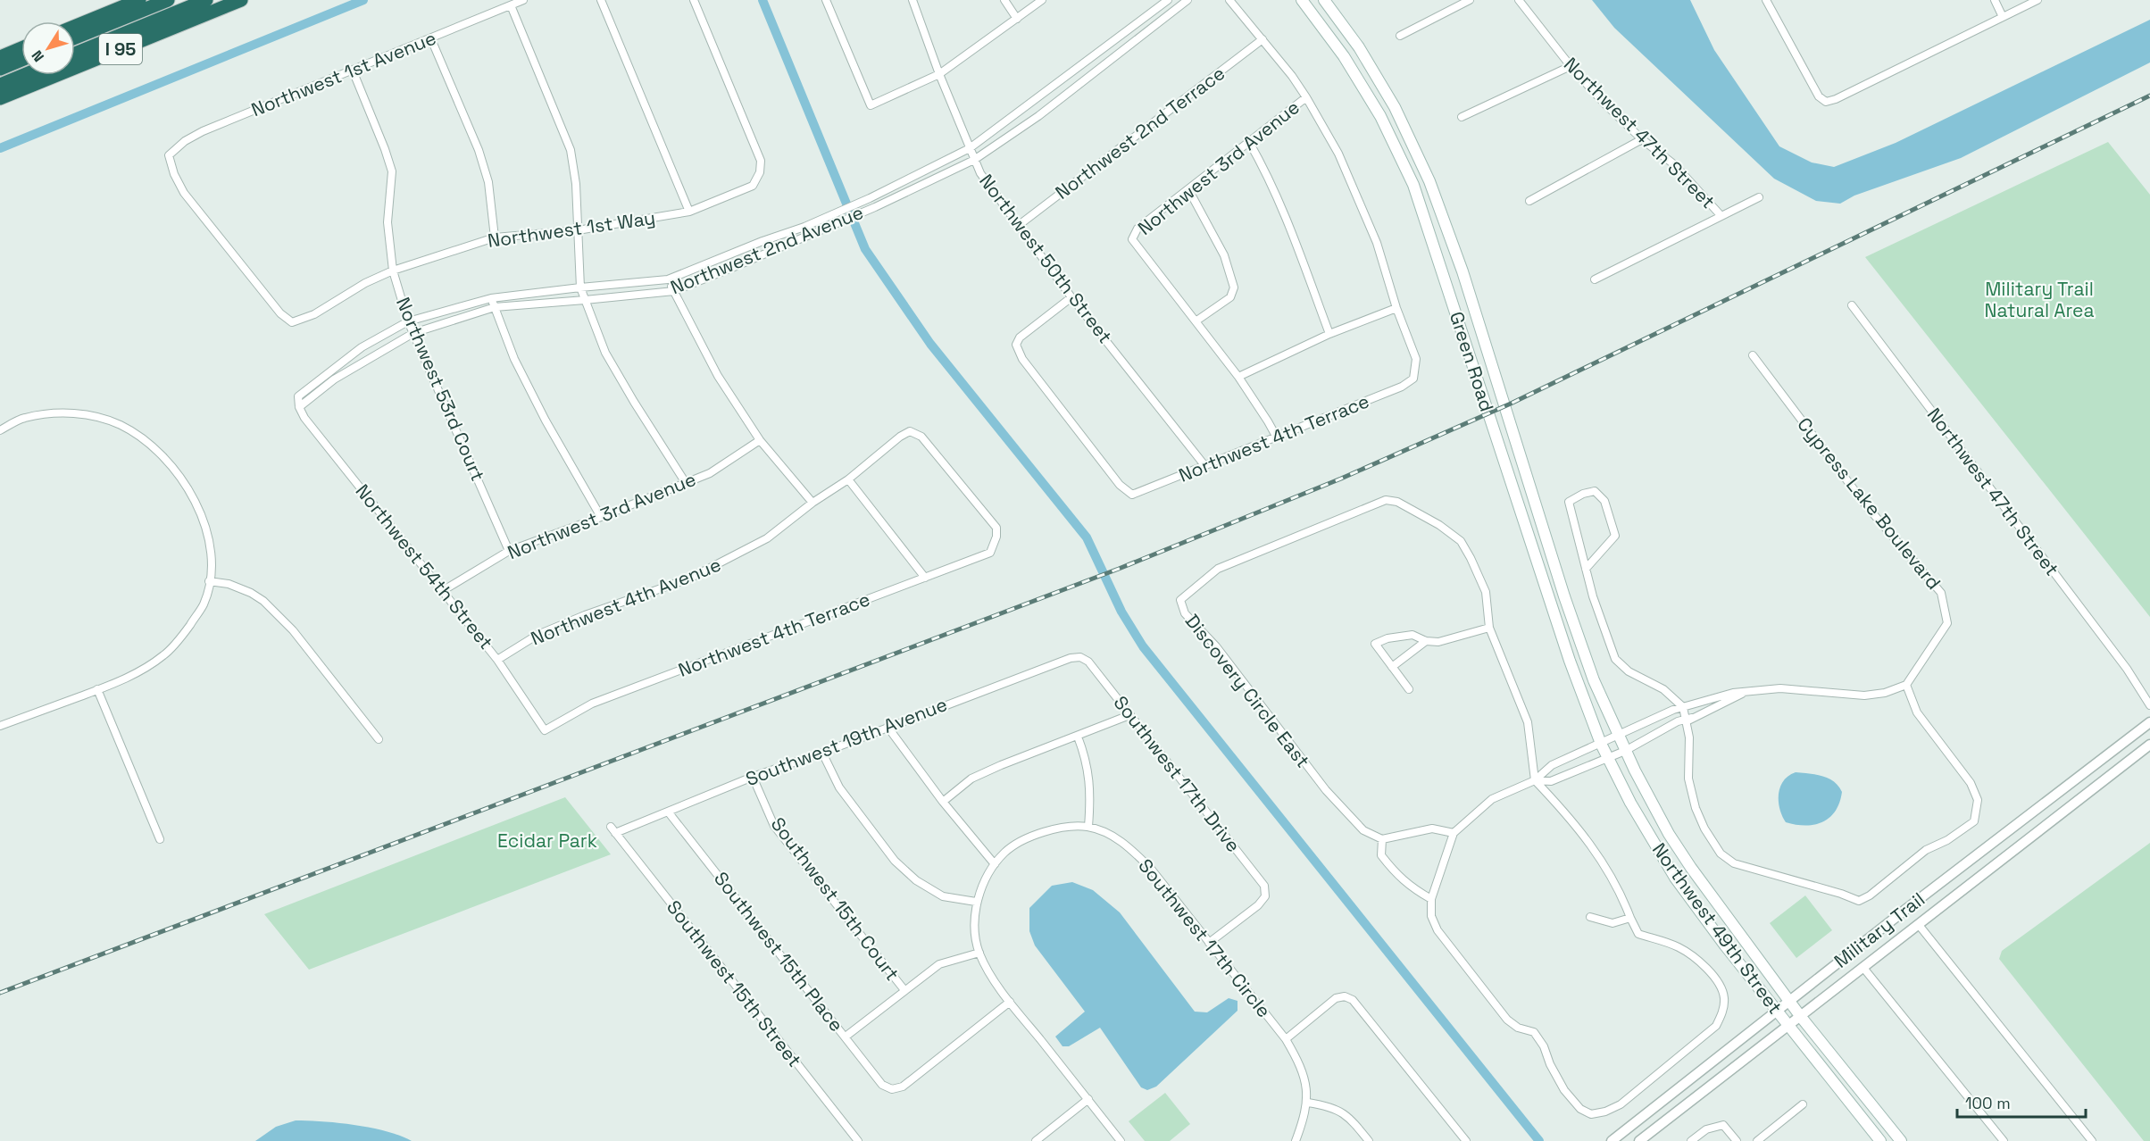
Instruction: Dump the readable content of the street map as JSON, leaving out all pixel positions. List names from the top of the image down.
{
  "streets": {
    "highway": ["I 95"],
    "main road": ["Green Road", "Northwest 49th Street"],
    "street": [
      "Northwest 1st Avenue",
      "Northwest 2nd Terrace",
      "Northwest 47th Street",
      "Northwest 3rd Avenue",
      "Northwest 1st Way",
      "Northwest 2nd Avenue",
      "Northwest 50th Street",
      "Northwest 53rd Court",
      "Northwest 4th Terrace",
      "Cypress Lake Boulevard",
      "Northwest 54th Street",
      "Northwest 4th Avenue",
      "Discovery Circle East",
      "Southwest 19th Avenue",
      "Southwest 17th Drive",
      "Southwest 15th Court",
      "Military Trail",
      "Southwest 17th Circle",
      "Southwest 15th Place",
      "Southwest 15th Street"
    ]
  },
  "crossings": [
    ["Northwest 1st Avenue", "Northwest 1st Way"],
    ["Northwest 1st Avenue", "Northwest 53rd Court"],
    ["Northwest 2nd Terrace", "Northwest 50th Street"],
    ["Northwest 3rd Avenue", "Northwest 53rd Court"],
    ["Northwest 3rd Avenue", "Northwest 54th Street"],
    ["Northwest 1st Way", "Northwest 53rd Court"],
    ["Northwest 2nd Avenue", "Northwest 50th Street"],
    ["Northwest 2nd Avenue", "Northwest 53rd Court"],
    ["Northwest 2nd Avenue", "Northwest 54th Street"],
    ["Northwest 50th Street", "Northwest 4th Terrace"],
    ["Green Road", "Northwest 49th Street"],
    ["Northwest 4th Terrace", "Northwest 54th Street"],
    ["Northwest 4th Terrace", "Northwest 4th Avenue"],
    ["Northwest 54th Street", "Northwest 4th Avenue"],
    ["Southwest 19th Avenue", "Southwest 17th Drive"],
    ["Southwest 19th Avenue", "Southwest 15th Court"],
    ["Southwest 19th Avenue", "Southwest 15th Place"],
    ["Southwest 19th Avenue", "Southwest 15th Street"],
    ["Southwest 17th Drive", "Southwest 17th Circle"],
    ["Northwest 49th Street", "Military Trail"]
  ],
  "parks": ["Military Trail Natural Area", "Ecidar Park"],
  "scale_bar": "100 m",
  "north": "bottom left"
}
